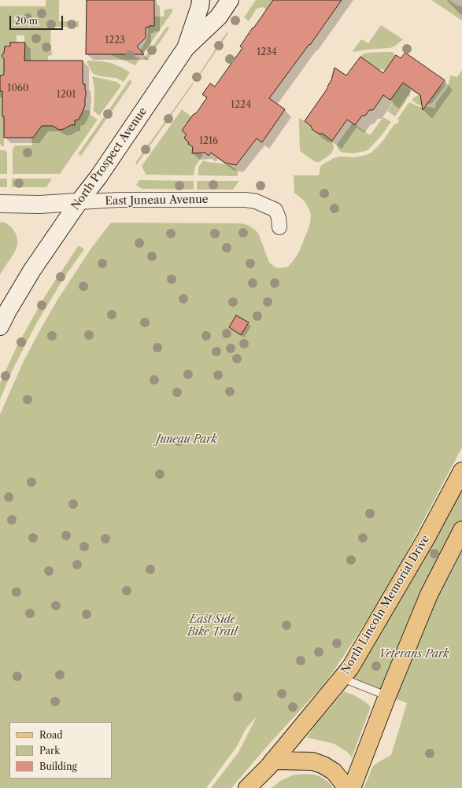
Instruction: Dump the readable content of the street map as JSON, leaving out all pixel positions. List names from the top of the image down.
{
  "streets": {
    "main road": ["North Prospect Avenue", "East Juneau Avenue", "North Lincoln Memorial Drive"]
  },
  "crossings": [
    ["North Prospect Avenue", "East Juneau Avenue"]
  ],
  "parks": ["Juneau Park", "East Side Bike Trail", "Veterans Park"],
  "house_numbers": [
    "1223",
    "1234",
    "1060",
    "1201",
    "1224",
    "1216"
  ],
  "legend": ["Road", "Park", "Building"],
  "scale_bar": "20 m"
}
